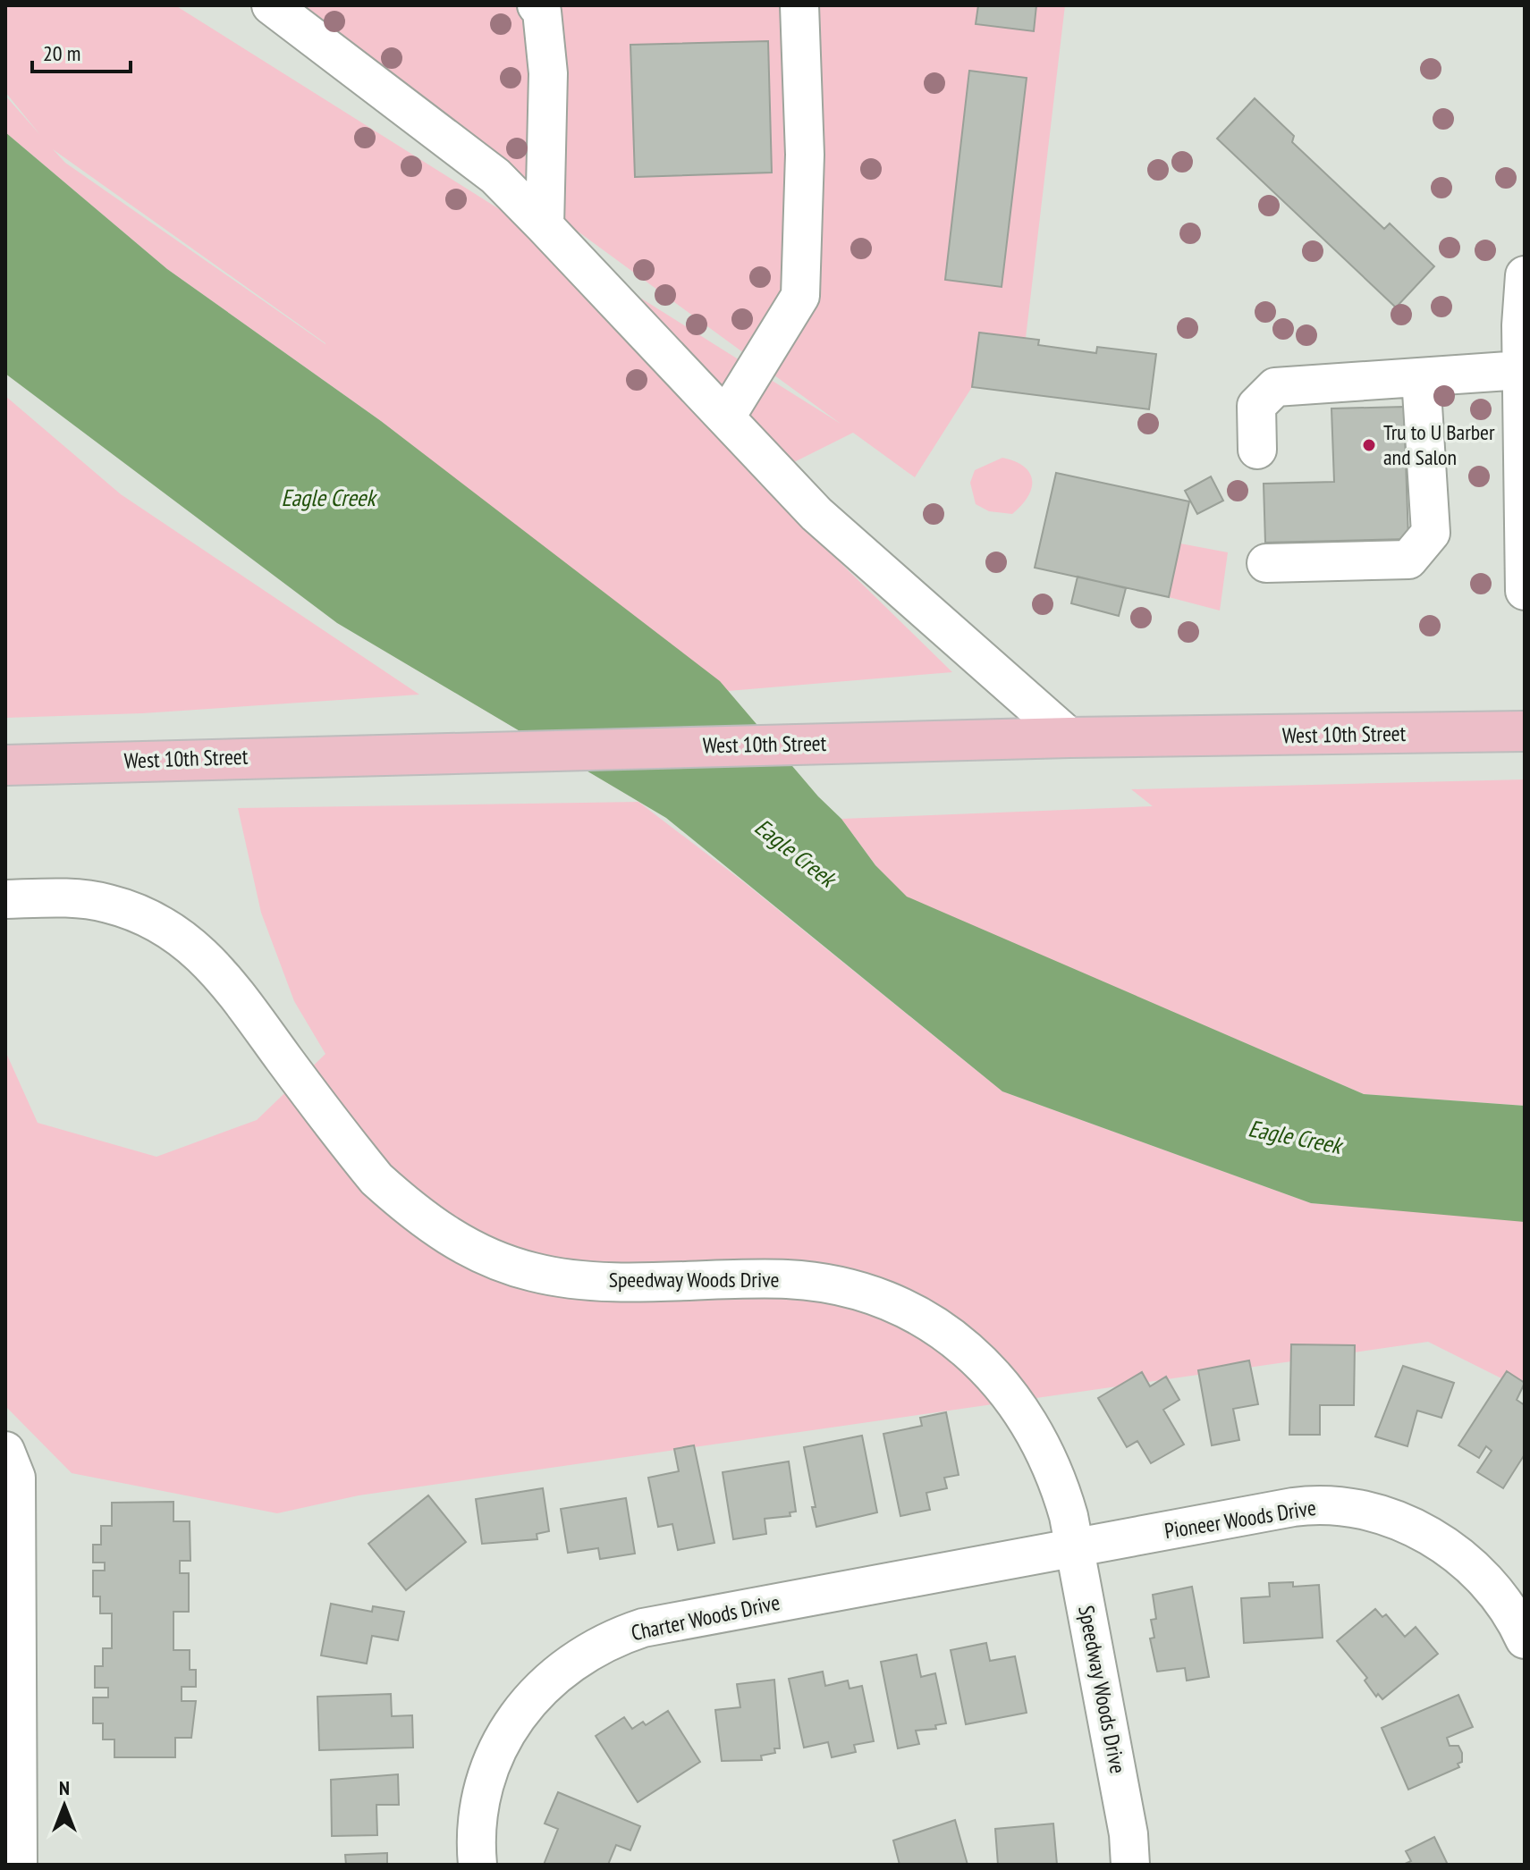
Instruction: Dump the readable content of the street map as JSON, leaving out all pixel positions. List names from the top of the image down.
{
  "streets": {
    "main road": ["West 10th Street"],
    "street": ["Speedway Woods Drive", "Pioneer Woods Drive", "Charter Woods Drive"]
  },
  "crossings": [
    ["Speedway Woods Drive", "Pioneer Woods Drive"],
    ["Speedway Woods Drive", "Charter Woods Drive"],
    ["Pioneer Woods Drive", "Charter Woods Drive"]
  ],
  "water": ["Eagle Creek"],
  "places": ["Tru to U Barber and Salon"],
  "scale_bar": "20 m",
  "north": "top"
}
